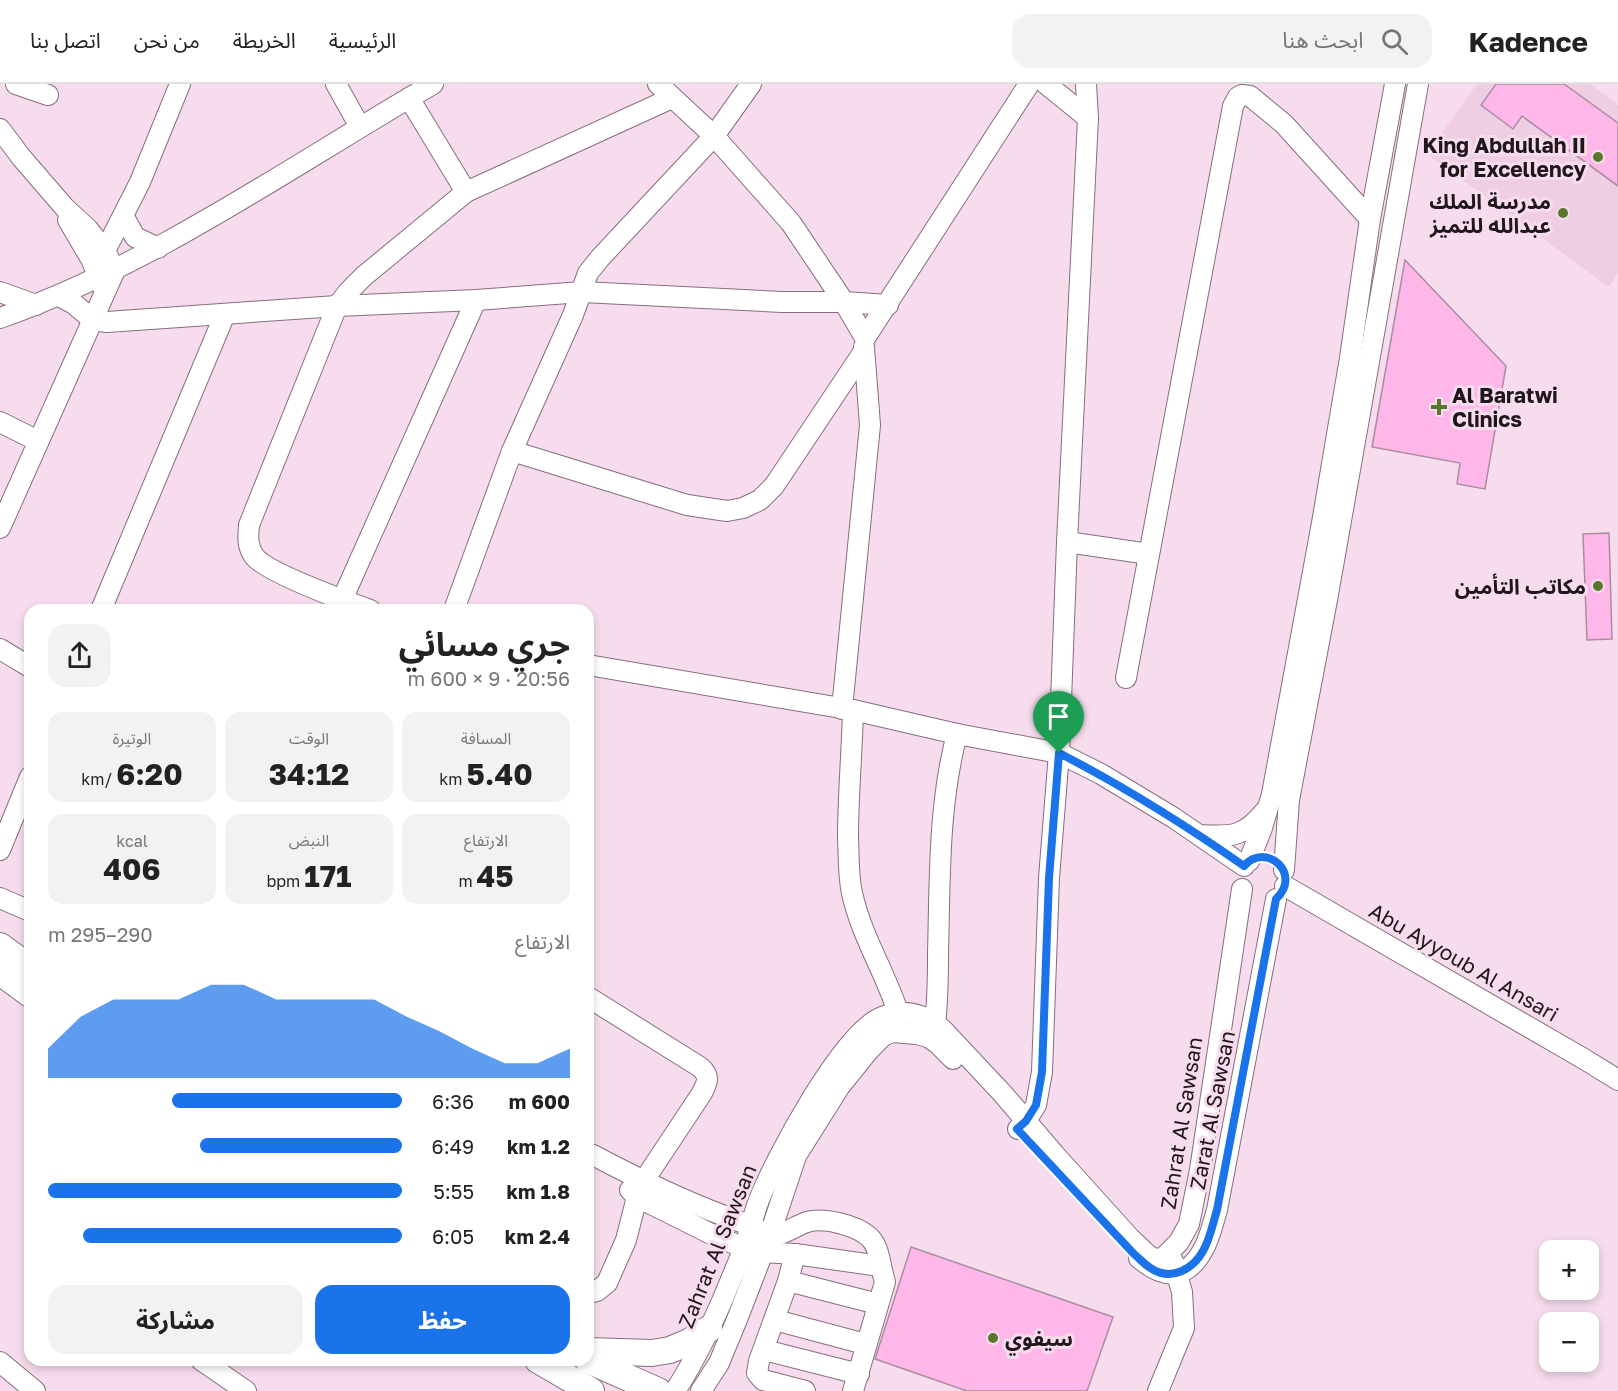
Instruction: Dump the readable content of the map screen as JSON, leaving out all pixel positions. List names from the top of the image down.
{
  "streets": {
    "street": ["Abu Ayyoub Al Ansari", "Zarat Al Sawsan", "Zahrat Al Sawsan"]
  },
  "crossings": [
    ["Abu Ayyoub Al Ansari", "Zarat Al Sawsan"],
    ["Abu Ayyoub Al Ansari", "Zahrat Al Sawsan"],
    ["Zarat Al Sawsan", "Zahrat Al Sawsan"]
  ],
  "places": {
    "other": [
      "King Abdullah II for Excellency",
      "مدرسة الملك عبدالله للتميز",
      "مكاتب التأمين",
      "سيفوي"
    ],
    "health": ["Al Baratwi Clinics"]
  },
  "page": {
    "header": "Kadence",
    "search": "ابحث هنا",
    "nav": [
      "الرئيسية",
      "الخريطة",
      "من نحن",
      "اتصل بنا"
    ],
    "heading": ["جري مسائي", "20:56 · 9 × 600 m"],
    "stats": [
      ["المسافة", "5.40 km"],
      ["الوقت", "34:12"],
      ["الوتيرة", "6:20 /km"],
      ["الارتفاع", "45 m"],
      ["النبض", "171 bpm"],
      ["kcal", "406"]
    ],
    "chart": ["الارتفاع", "290–295 m"],
    "list": [
      {
        "name": "600 m",
        "note": "6:36"
      },
      {
        "name": "1.2 km",
        "note": "6:49"
      },
      {
        "name": "1.8 km",
        "note": "5:55"
      },
      {
        "name": "2.4 km",
        "note": "6:05"
      }
    ],
    "map_buttons": ["+", "−"],
    "buttons": ["حفظ", "مشاركة"]
  }
}
